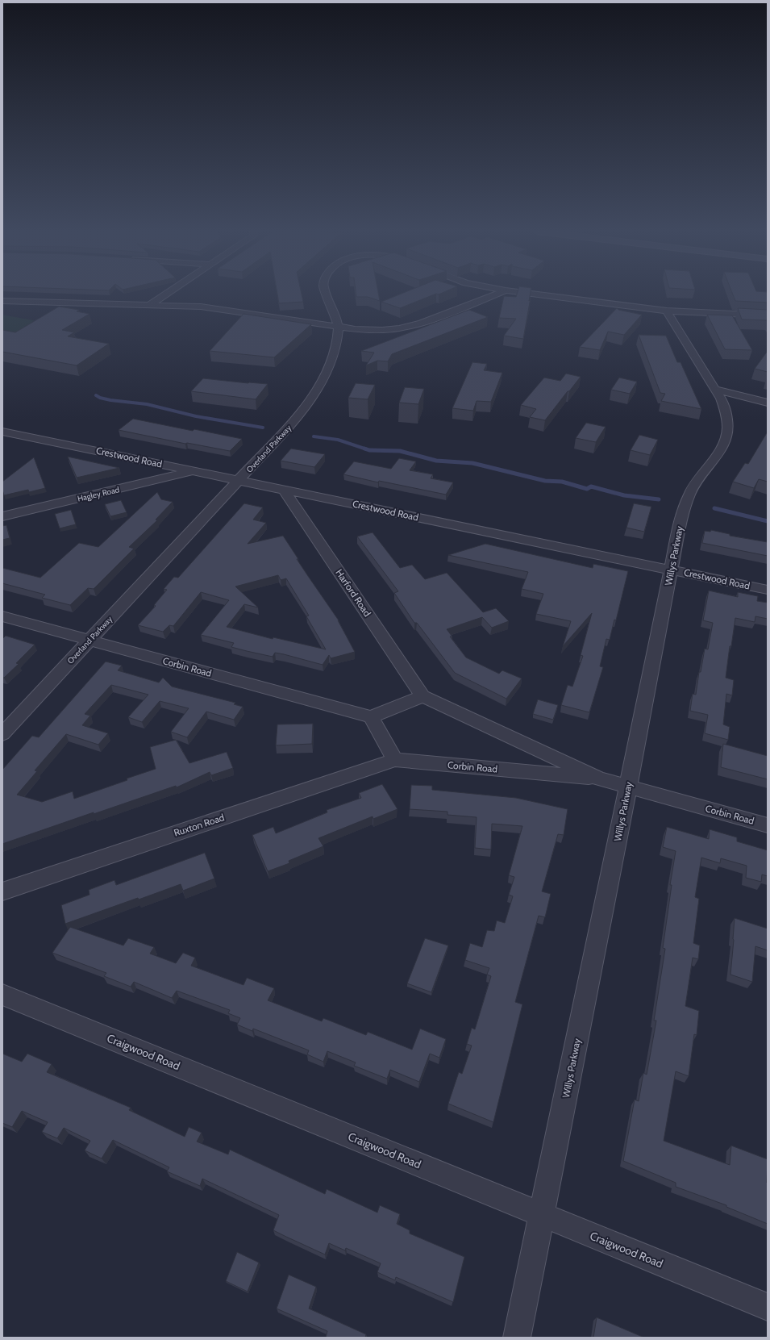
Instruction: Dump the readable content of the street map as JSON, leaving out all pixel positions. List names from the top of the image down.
{
  "streets": {
    "street": [
      "Overland Parkway",
      "Crestwood Road",
      "Hagley Road",
      "Willys Parkway",
      "Harford Road",
      "Corbin Road",
      "Ruxton Road",
      "Craigwood Road"
    ]
  },
  "crossings": [
    ["Overland Parkway", "Crestwood Road"],
    ["Overland Parkway", "Willys Parkway"],
    ["Overland Parkway", "Corbin Road"],
    ["Crestwood Road", "Hagley Road"],
    ["Crestwood Road", "Willys Parkway"],
    ["Crestwood Road", "Harford Road"],
    ["Willys Parkway", "Corbin Road"],
    ["Willys Parkway", "Craigwood Road"],
    ["Harford Road", "Corbin Road"],
    ["Corbin Road", "Ruxton Road"]
  ]
}
